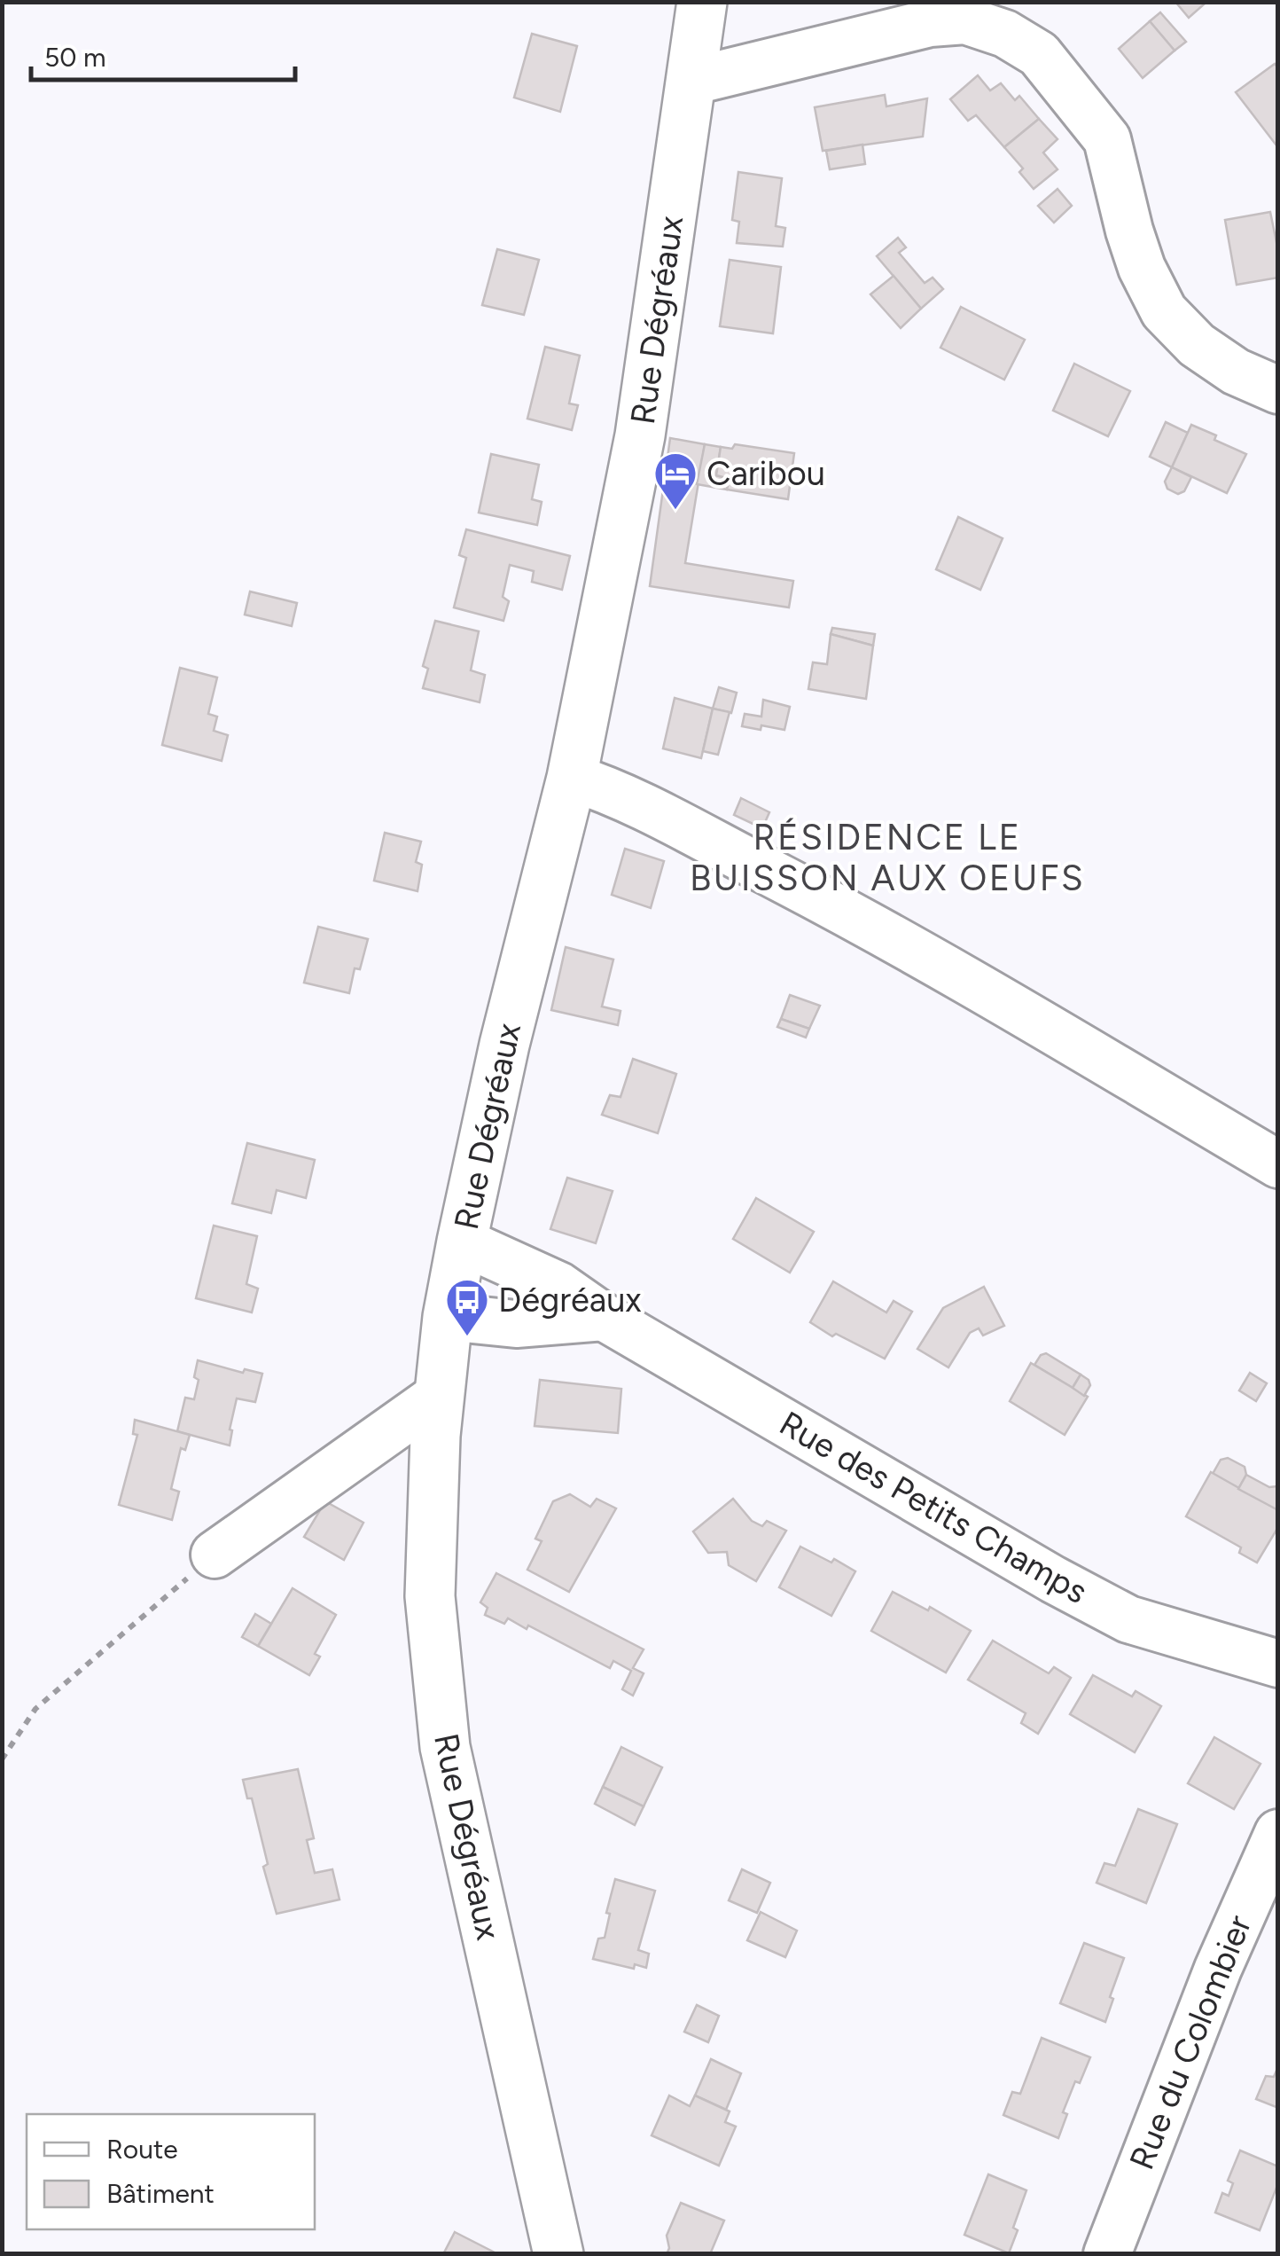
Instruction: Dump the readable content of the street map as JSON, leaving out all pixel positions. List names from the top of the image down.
{
  "streets": {
    "main road": ["Rue Dégréaux"],
    "street": ["Rue des Petits Champs", "Rue du Colombier"]
  },
  "crossings": [
    ["Rue Dégréaux", "Rue des Petits Champs"]
  ],
  "districts": ["RÉSIDENCE LE BUISSON AUX OEUFS"],
  "places": {
    "hotel": ["Caribou"],
    "bus stop": ["Dégréaux"]
  },
  "legend": ["Route", "Bâtiment"],
  "scale_bar": "50 m"
}
